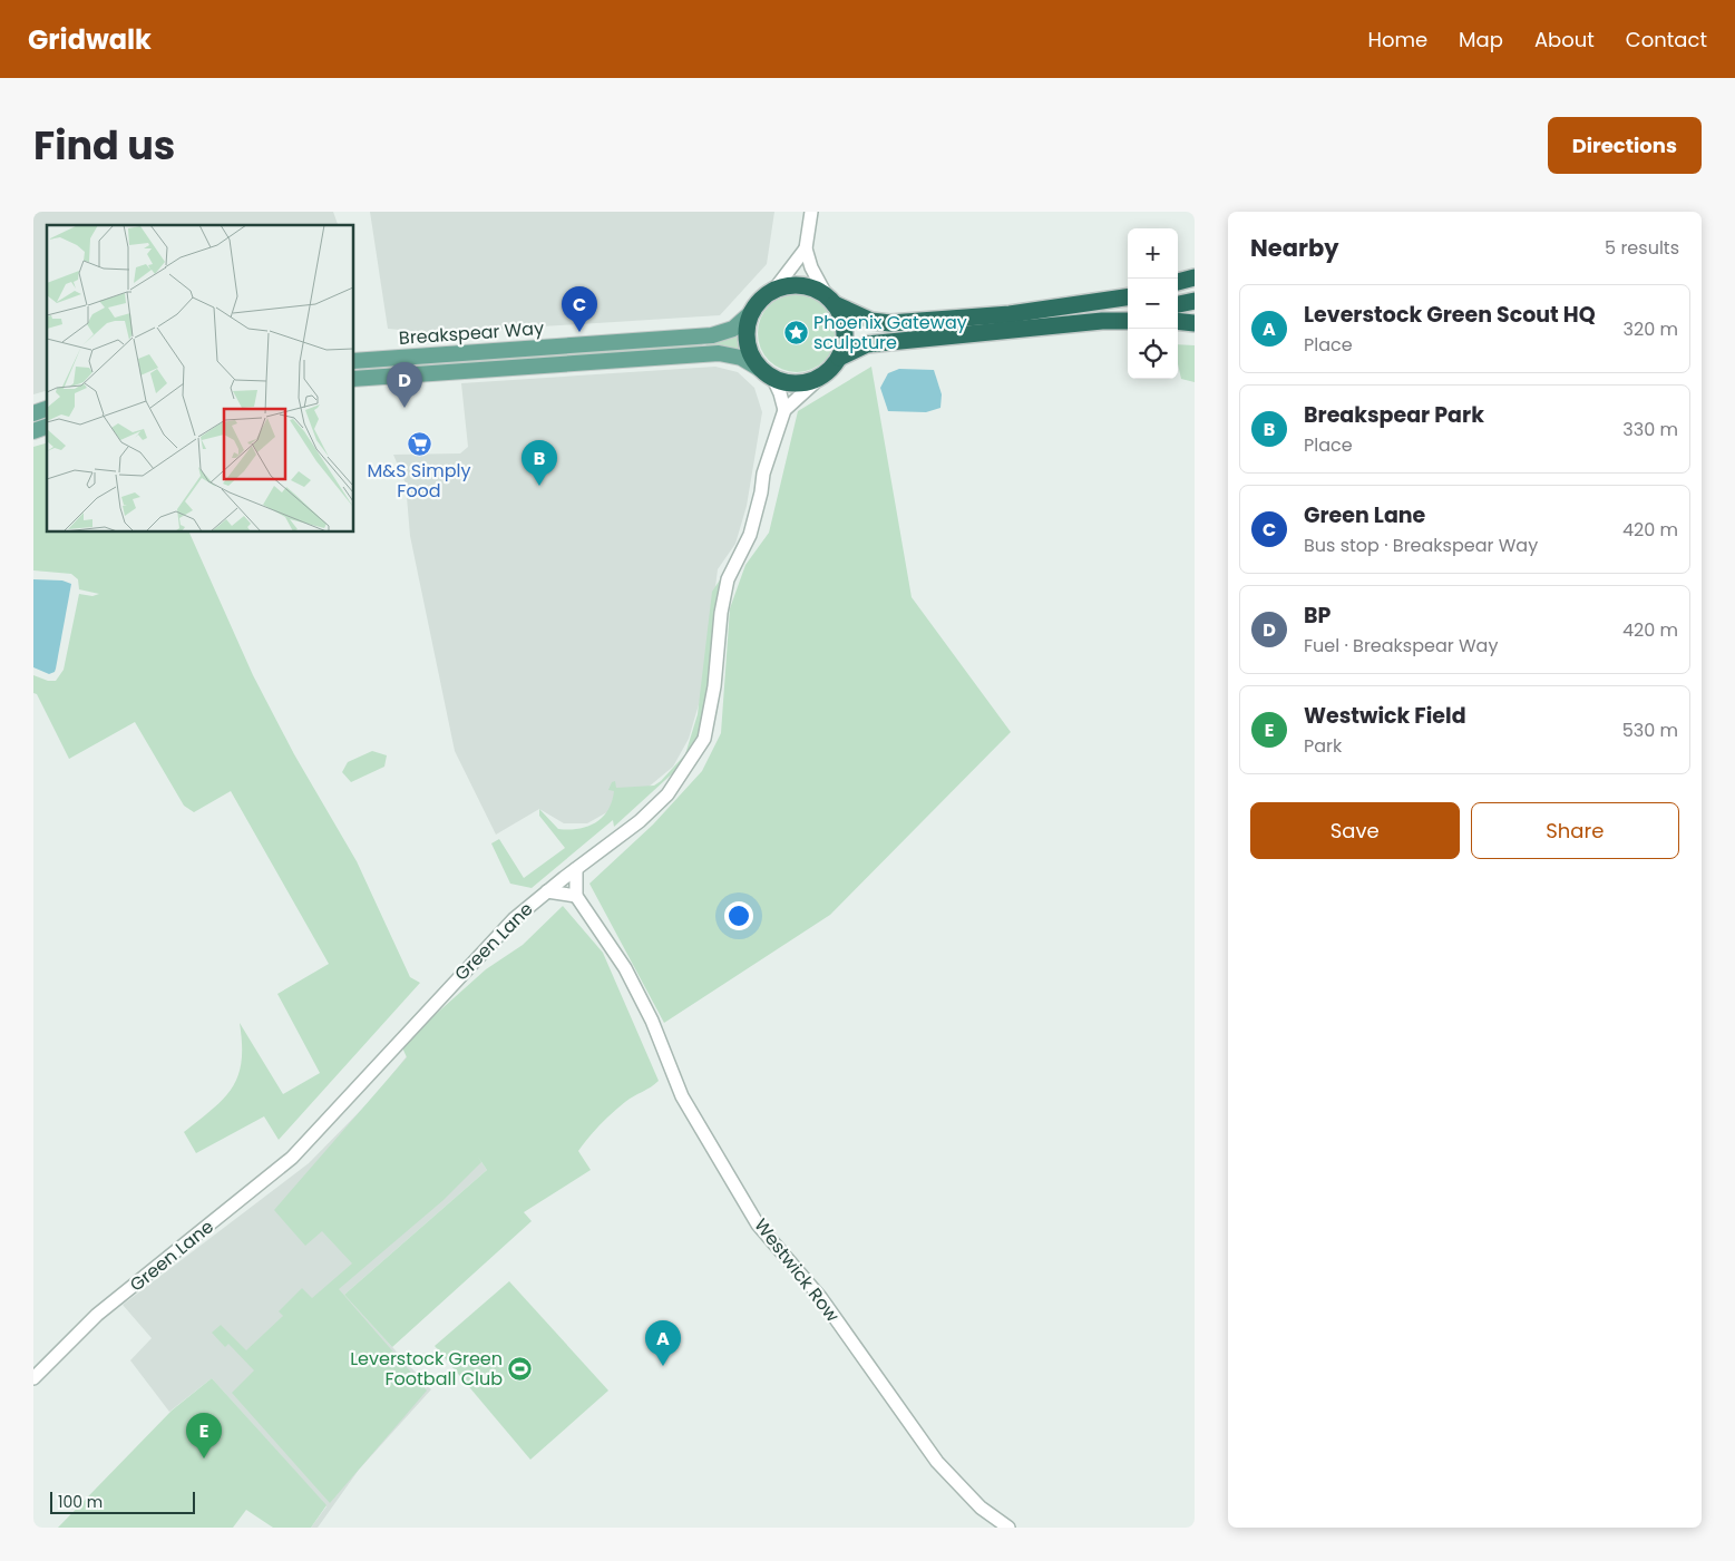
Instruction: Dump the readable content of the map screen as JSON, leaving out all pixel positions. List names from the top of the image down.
{
  "streets": {
    "main road": ["Breakspear Way"],
    "street": ["Green Lane", "Westwick Row"]
  },
  "crossings": [
    ["Breakspear Way", "Green Lane"]
  ],
  "places": {
    "place": ["Phoenix Gateway sculpture"],
    "supermarket": ["M&S Simply Food"],
    "sports": ["Leverstock Green Football Club"]
  },
  "scale_bar": "100 m",
  "page": {
    "header": "Gridwalk",
    "nav": [
      "Home",
      "Map",
      "About",
      "Contact"
    ],
    "title": "Find us",
    "buttons": [
      "Directions",
      ["Save", "Share"]
    ],
    "heading": ["Nearby", "5 results"],
    "map_buttons": ["+", "−"],
    "list": [
      {
        "mark": "A",
        "name": "Leverstock Green Scout HQ",
        "note": "Place",
        "value": "320 m"
      },
      {
        "mark": "B",
        "name": "Breakspear Park",
        "note": "Place",
        "value": "330 m"
      },
      {
        "mark": "C",
        "name": "Green Lane",
        "note": "Bus stop · Breakspear Way",
        "value": "420 m"
      },
      {
        "mark": "D",
        "name": "BP",
        "note": "Fuel · Breakspear Way",
        "value": "420 m"
      },
      {
        "mark": "E",
        "name": "Westwick Field",
        "note": "Park",
        "value": "530 m"
      }
    ],
    "pins": [
      "C",
      "D",
      "B",
      "A",
      "E"
    ],
    "scale": "100 m"
  }
}
